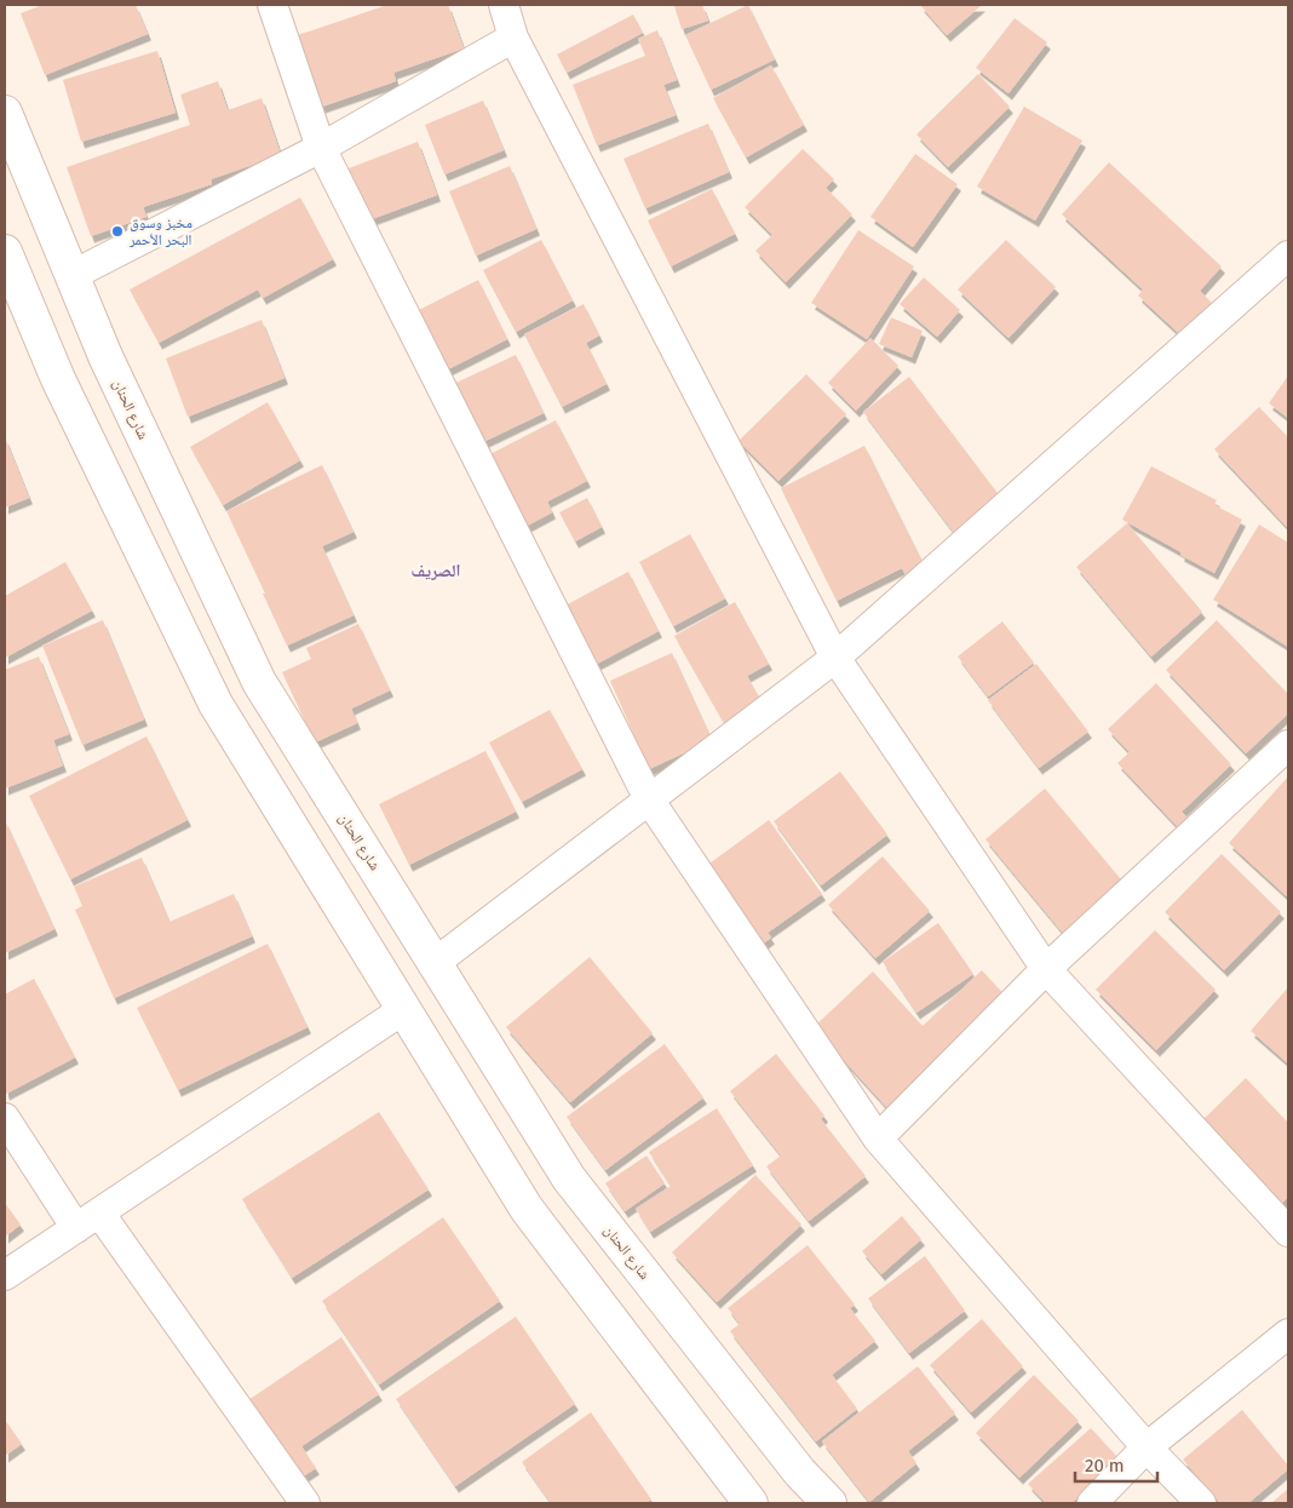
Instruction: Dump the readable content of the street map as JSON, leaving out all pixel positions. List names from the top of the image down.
{
  "streets": {
    "main road": ["شارع الحنان"]
  },
  "districts": ["الصريف"],
  "places": ["مخبز وسوق البحر الأحمر"],
  "scale_bar": "20 m"
}
